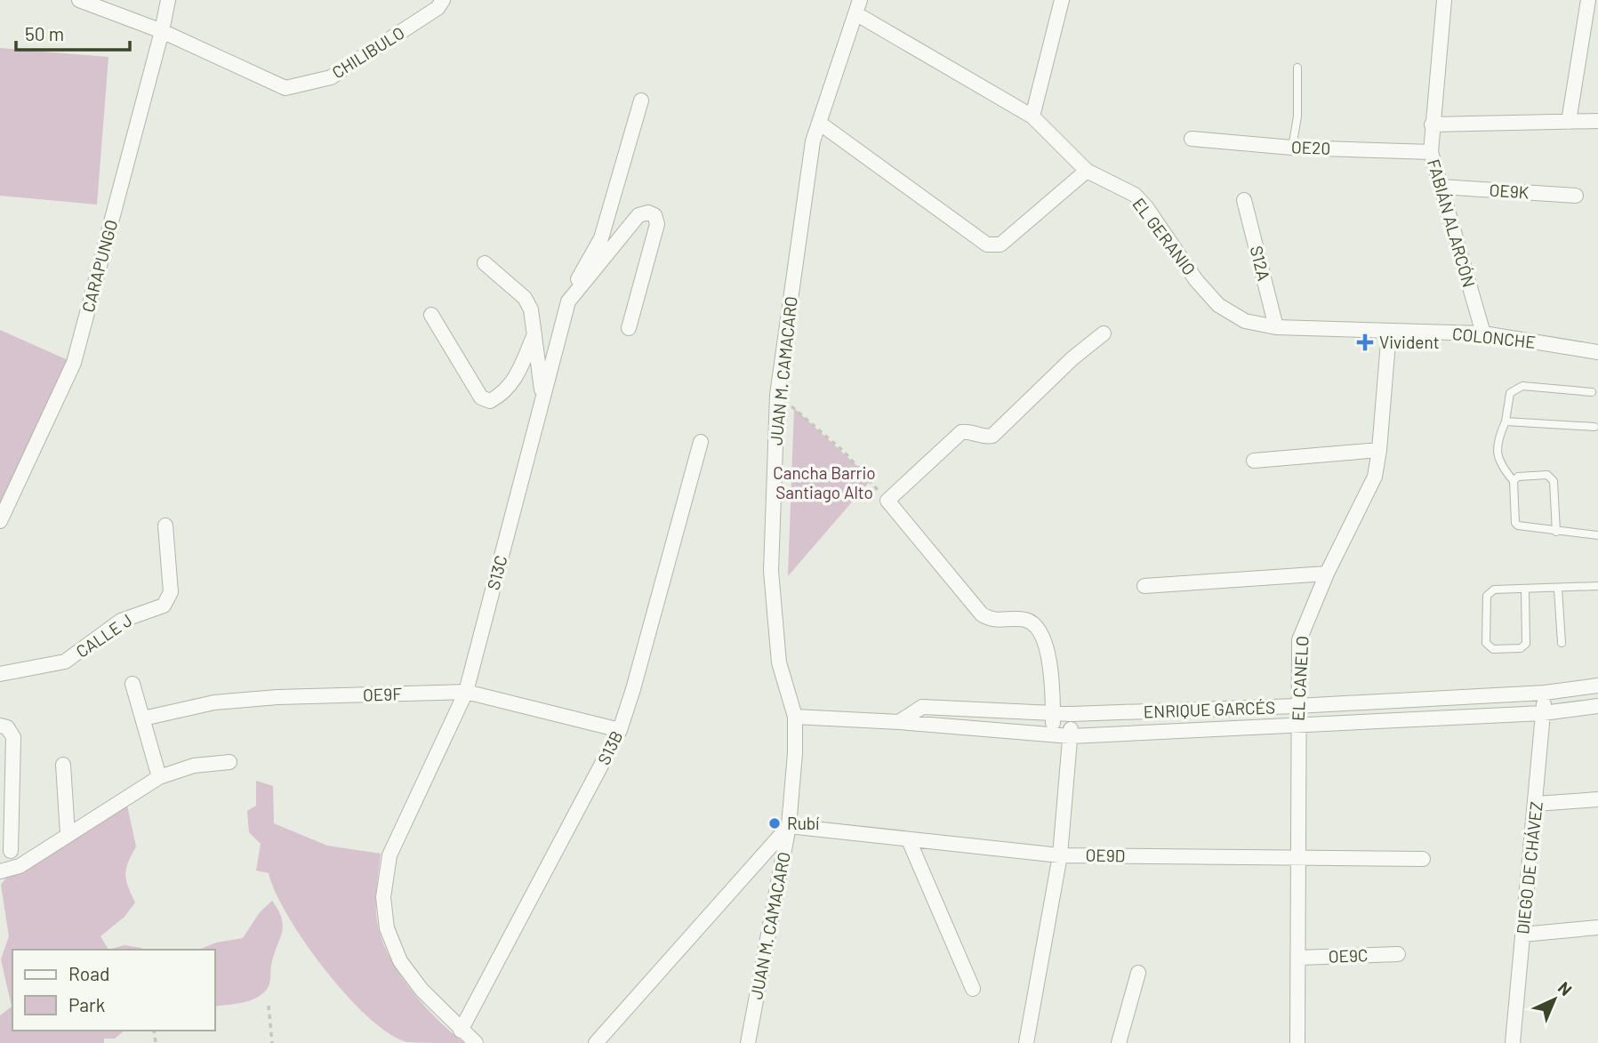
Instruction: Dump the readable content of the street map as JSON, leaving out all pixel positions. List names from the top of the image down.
{
  "streets": {
    "street": [
      "CHILIBULO",
      "OE20",
      "OE9K",
      "FABIÁN ALARCÓN",
      "EL GERANIO",
      "S12A",
      "CARAPUNGO",
      "COLONCHE",
      "JUAN M. CAMACARO",
      "S13C",
      "CALLE J",
      "EL CANELO",
      "OE9F",
      "ENRIQUE GARCÉS",
      "S13B",
      "OE9D",
      "DIEGO DE CHÁVEZ",
      "OE9C"
    ]
  },
  "crossings": [
    ["CHILIBULO", "CARAPUNGO"],
    ["OE20", "FABIÁN ALARCÓN"],
    ["OE9K", "FABIÁN ALARCÓN"],
    ["FABIÁN ALARCÓN", "COLONCHE"],
    ["EL GERANIO", "S12A"],
    ["EL GERANIO", "COLONCHE"],
    ["EL GERANIO", "JUAN M. CAMACARO"],
    ["EL GERANIO", "EL CANELO"],
    ["COLONCHE", "EL CANELO"],
    ["JUAN M. CAMACARO", "ENRIQUE GARCÉS"],
    ["JUAN M. CAMACARO", "OE9D"],
    ["S13C", "OE9F"],
    ["S13C", "S13B"],
    ["EL CANELO", "ENRIQUE GARCÉS"],
    ["EL CANELO", "OE9D"],
    ["EL CANELO", "OE9C"],
    ["OE9F", "S13B"],
    ["ENRIQUE GARCÉS", "DIEGO DE CHÁVEZ"]
  ],
  "parks": ["Cancha Barrio Santiago Alto"],
  "places": {
    "health": ["Vivident"],
    "other": ["Rubí"]
  },
  "legend": ["Road", "Park"],
  "scale_bar": "50 m",
  "north": "top right"
}
